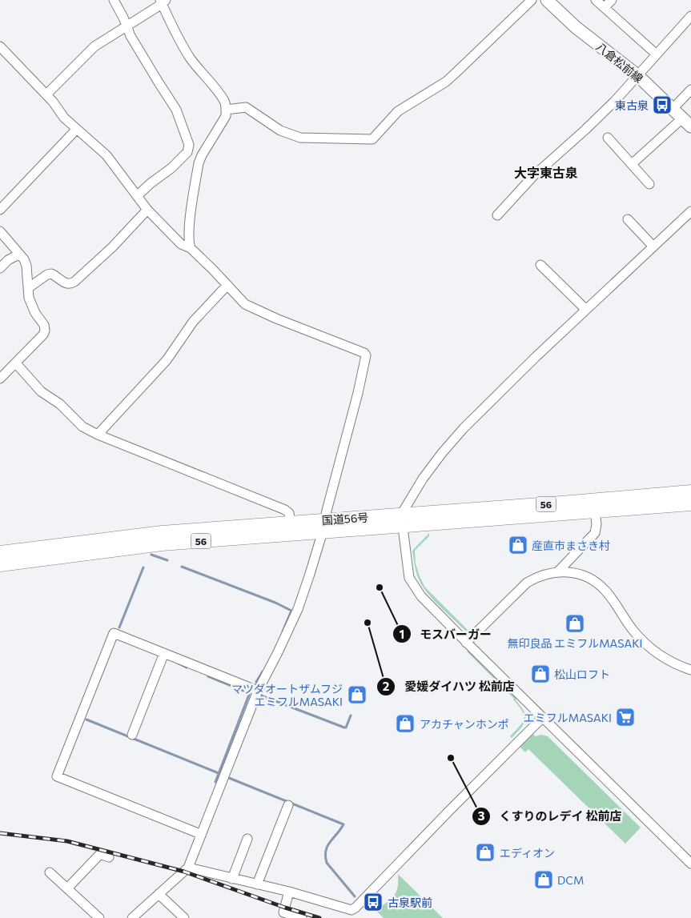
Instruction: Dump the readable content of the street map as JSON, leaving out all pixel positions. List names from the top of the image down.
{
  "streets": {
    "highway": ["56", "国道56号"],
    "main road": ["八倉松前線"]
  },
  "districts": ["大字東古泉"],
  "places": {
    "bus stop": ["東古泉", "古泉駅前"],
    "shop": [
      "産直市まさき村",
      "無印良品 エミフルMASAKI",
      "松山ロフト",
      "マツダオートザムフジ エミフルMASAKI",
      "アカチャンホンポ",
      "エディオン",
      "DCM"
    ],
    "other": ["モスバーガー", "愛媛ダイハツ 松前店", "くすりのレデイ 松前店"],
    "supermarket": ["エミフルMASAKI"]
  }
}
